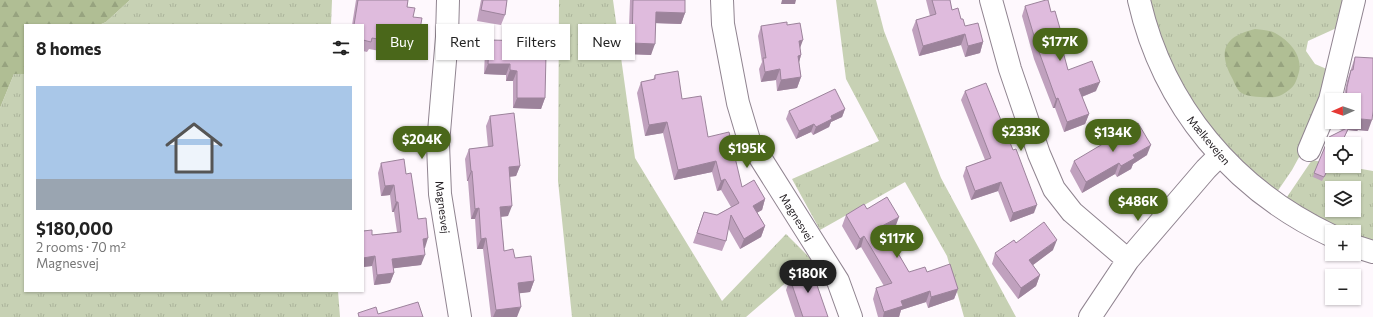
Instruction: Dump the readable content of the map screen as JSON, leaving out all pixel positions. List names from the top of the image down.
{
  "streets": {
    "street": ["Mælkevejen", "Magnesvej"]
  },
  "north": "left",
  "page": {
    "chip": [
      "Buy",
      "Rent",
      "Filters",
      "New"
    ],
    "heading": "8 homes",
    "price": [
      "$177K",
      "$233K",
      "$134K",
      "$204K",
      "$195K",
      "$486K",
      "$117K",
      "$180K"
    ],
    "list": [
      {
        "name": "$180,000",
        "note": "2 rooms · 70 m² · Magnesvej"
      }
    ],
    "map_buttons": ["+", "−"]
  }
}
